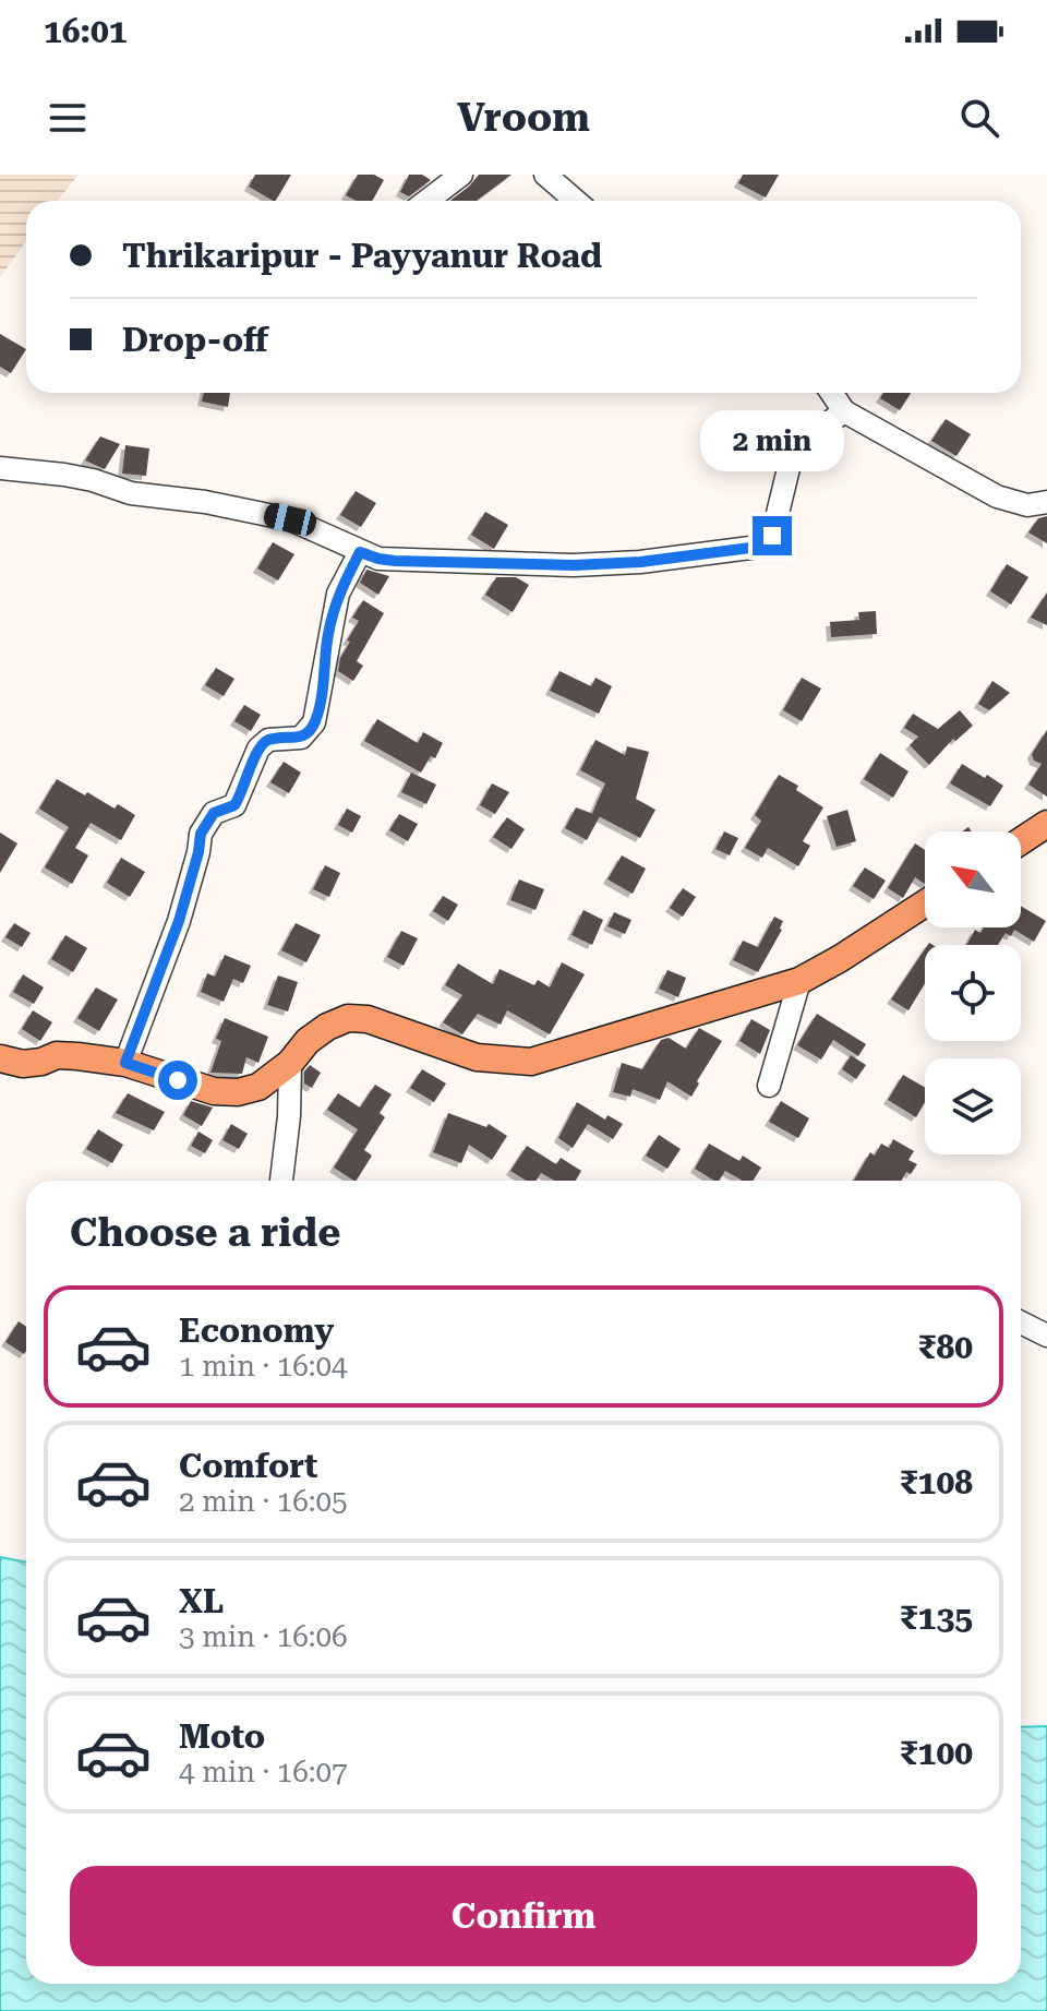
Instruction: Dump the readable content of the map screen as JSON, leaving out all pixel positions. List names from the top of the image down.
{
  "north": "top left",
  "page": {
    "status": "16:01",
    "header": "Vroom",
    "banner": ["Thrikaripur - Payyanur Road", "Drop-off"],
    "bubble": "2 min",
    "heading": "Choose a ride",
    "list": [
      {
        "name": "Economy",
        "note": "1 min · 16:04",
        "value": "₹80"
      },
      {
        "name": "Comfort",
        "note": "2 min · 16:05",
        "value": "₹108"
      },
      {
        "name": "XL",
        "note": "3 min · 16:06",
        "value": "₹135"
      },
      {
        "name": "Moto",
        "note": "4 min · 16:07",
        "value": "₹100"
      }
    ],
    "buttons": "Confirm"
  }
}
